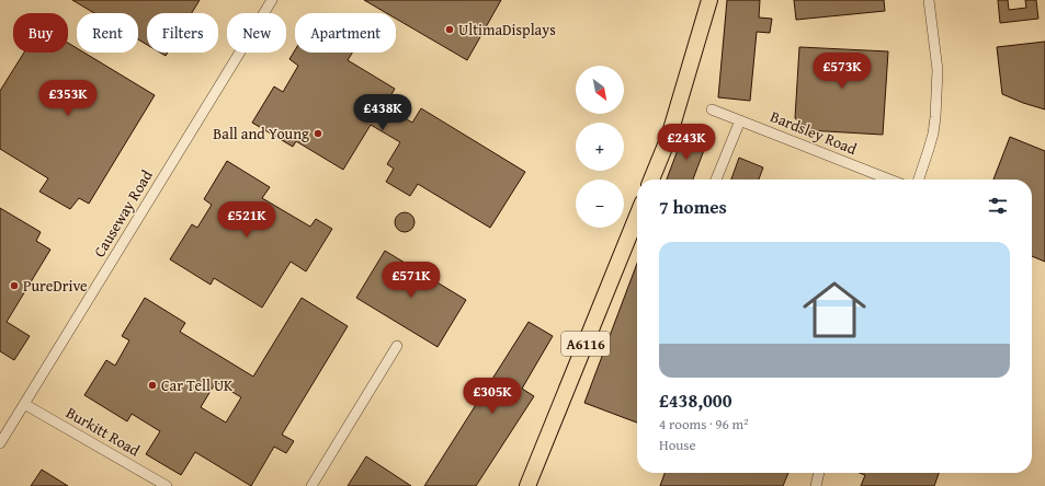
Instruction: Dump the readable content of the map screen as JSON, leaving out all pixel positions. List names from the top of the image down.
{
  "streets": {
    "main road": ["A6116"],
    "street": ["Bardsley Road", "Causeway Road", "Burkitt Road"]
  },
  "crossings": [
    ["Causeway Road", "Burkitt Road"]
  ],
  "places": [
    "UltimaDisplays",
    "Ball and Young",
    "PureDrive",
    "Car Tell UK"
  ],
  "north": "bottom right",
  "page": {
    "chip": [
      "Buy",
      "Rent",
      "Filters",
      "New",
      "Apartment"
    ],
    "price": [
      "£573K",
      "£353K",
      "£438K",
      "£243K",
      "£521K",
      "£571K",
      "£305K"
    ],
    "map_buttons": ["+", "−"],
    "heading": "7 homes",
    "list": [
      {
        "name": "£438,000",
        "note": "4 rooms · 96 m² · House"
      }
    ]
  }
}
